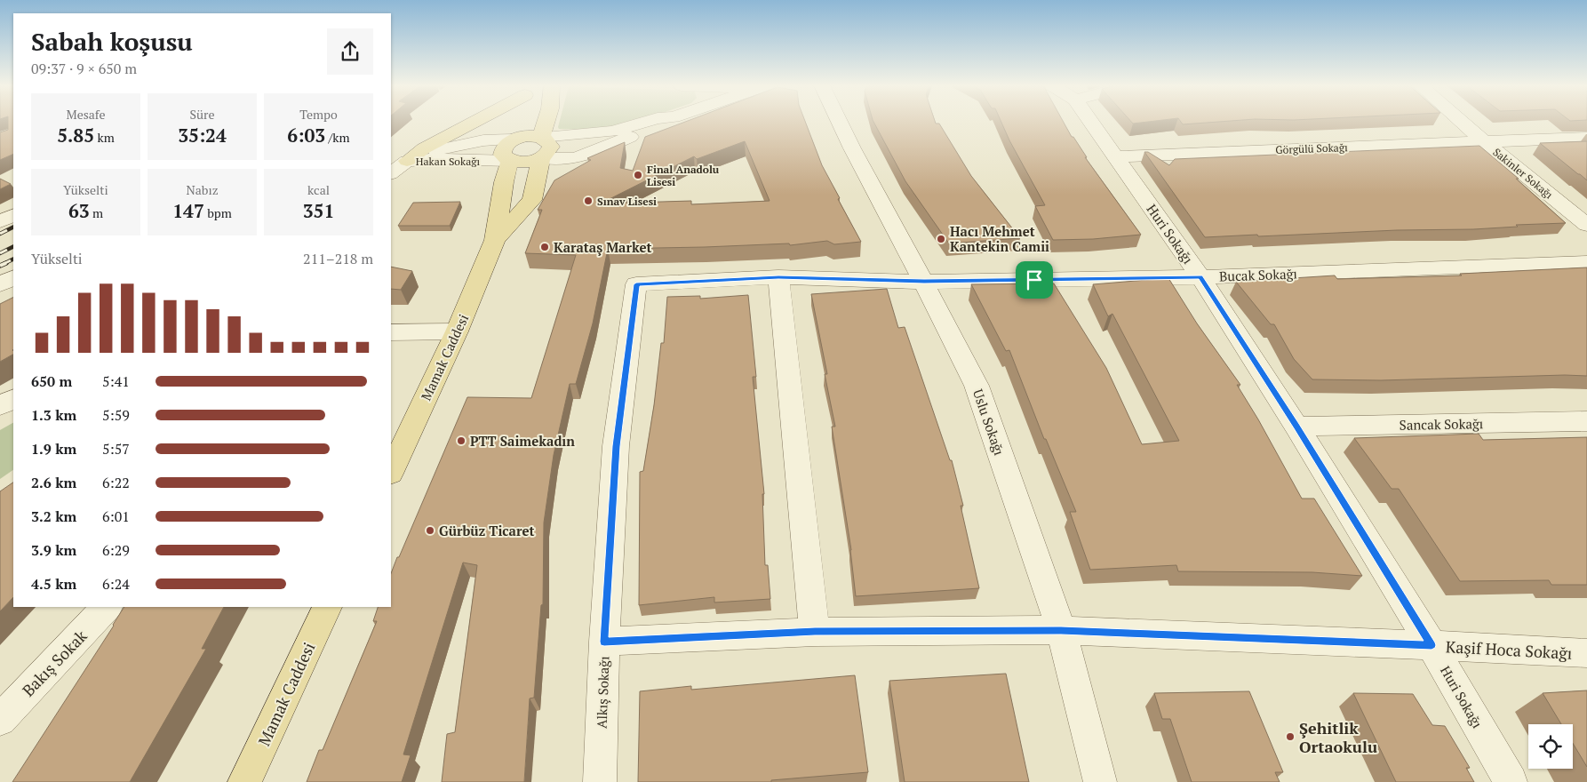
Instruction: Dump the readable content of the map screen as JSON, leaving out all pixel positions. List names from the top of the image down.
{
  "streets": {
    "main road": ["Mamak Caddesi"],
    "street": [
      "Görgülü Sokağı",
      "Hakan Sokağı",
      "Sakinler Sokağı",
      "Huri Sokağı",
      "Bucak Sokağı",
      "Uslu Sokağı",
      "Sancak Sokağı",
      "Kaşif Hoca Sokağı",
      "Bakış Sokak",
      "Alkış Sokağı"
    ]
  },
  "crossings": [
    ["Görgülü Sokağı", "Sakinler Sokağı"],
    ["Görgülü Sokağı", "Huri Sokağı"],
    ["Hakan Sokağı", "Mamak Caddesi"],
    ["Huri Sokağı", "Bucak Sokağı"],
    ["Huri Sokağı", "Sancak Sokağı"],
    ["Huri Sokağı", "Kaşif Hoca Sokağı"],
    ["Bucak Sokağı", "Uslu Sokağı"],
    ["Bucak Sokağı", "Alkış Sokağı"],
    ["Uslu Sokağı", "Kaşif Hoca Sokağı"],
    ["Kaşif Hoca Sokağı", "Alkış Sokağı"]
  ],
  "places": [
    "Final Anadolu Lisesi",
    "Sınav Lisesi",
    "Hacı Mehmet Kantekin Camii",
    "Karataş Market",
    "PTT Saimekadın",
    "Gürbüz Ticaret",
    "Şehitlik Ortaokulu"
  ],
  "page": {
    "heading": ["Sabah koşusu", "09:37 · 9 × 650 m"],
    "stats": [
      ["Mesafe", "5.85 km"],
      ["Süre", "35:24"],
      ["Tempo", "6:03 /km"],
      ["Yükselti", "63 m"],
      ["Nabız", "147 bpm"],
      ["kcal", "351"]
    ],
    "chart": ["Yükselti", "211–218 m"],
    "list": [
      {
        "name": "650 m",
        "note": "5:41"
      },
      {
        "name": "1.3 km",
        "note": "5:59"
      },
      {
        "name": "1.9 km",
        "note": "5:57"
      },
      {
        "name": "2.6 km",
        "note": "6:22"
      },
      {
        "name": "3.2 km",
        "note": "6:01"
      },
      {
        "name": "3.9 km",
        "note": "6:29"
      },
      {
        "name": "4.5 km",
        "note": "6:24"
      }
    ]
  }
}
